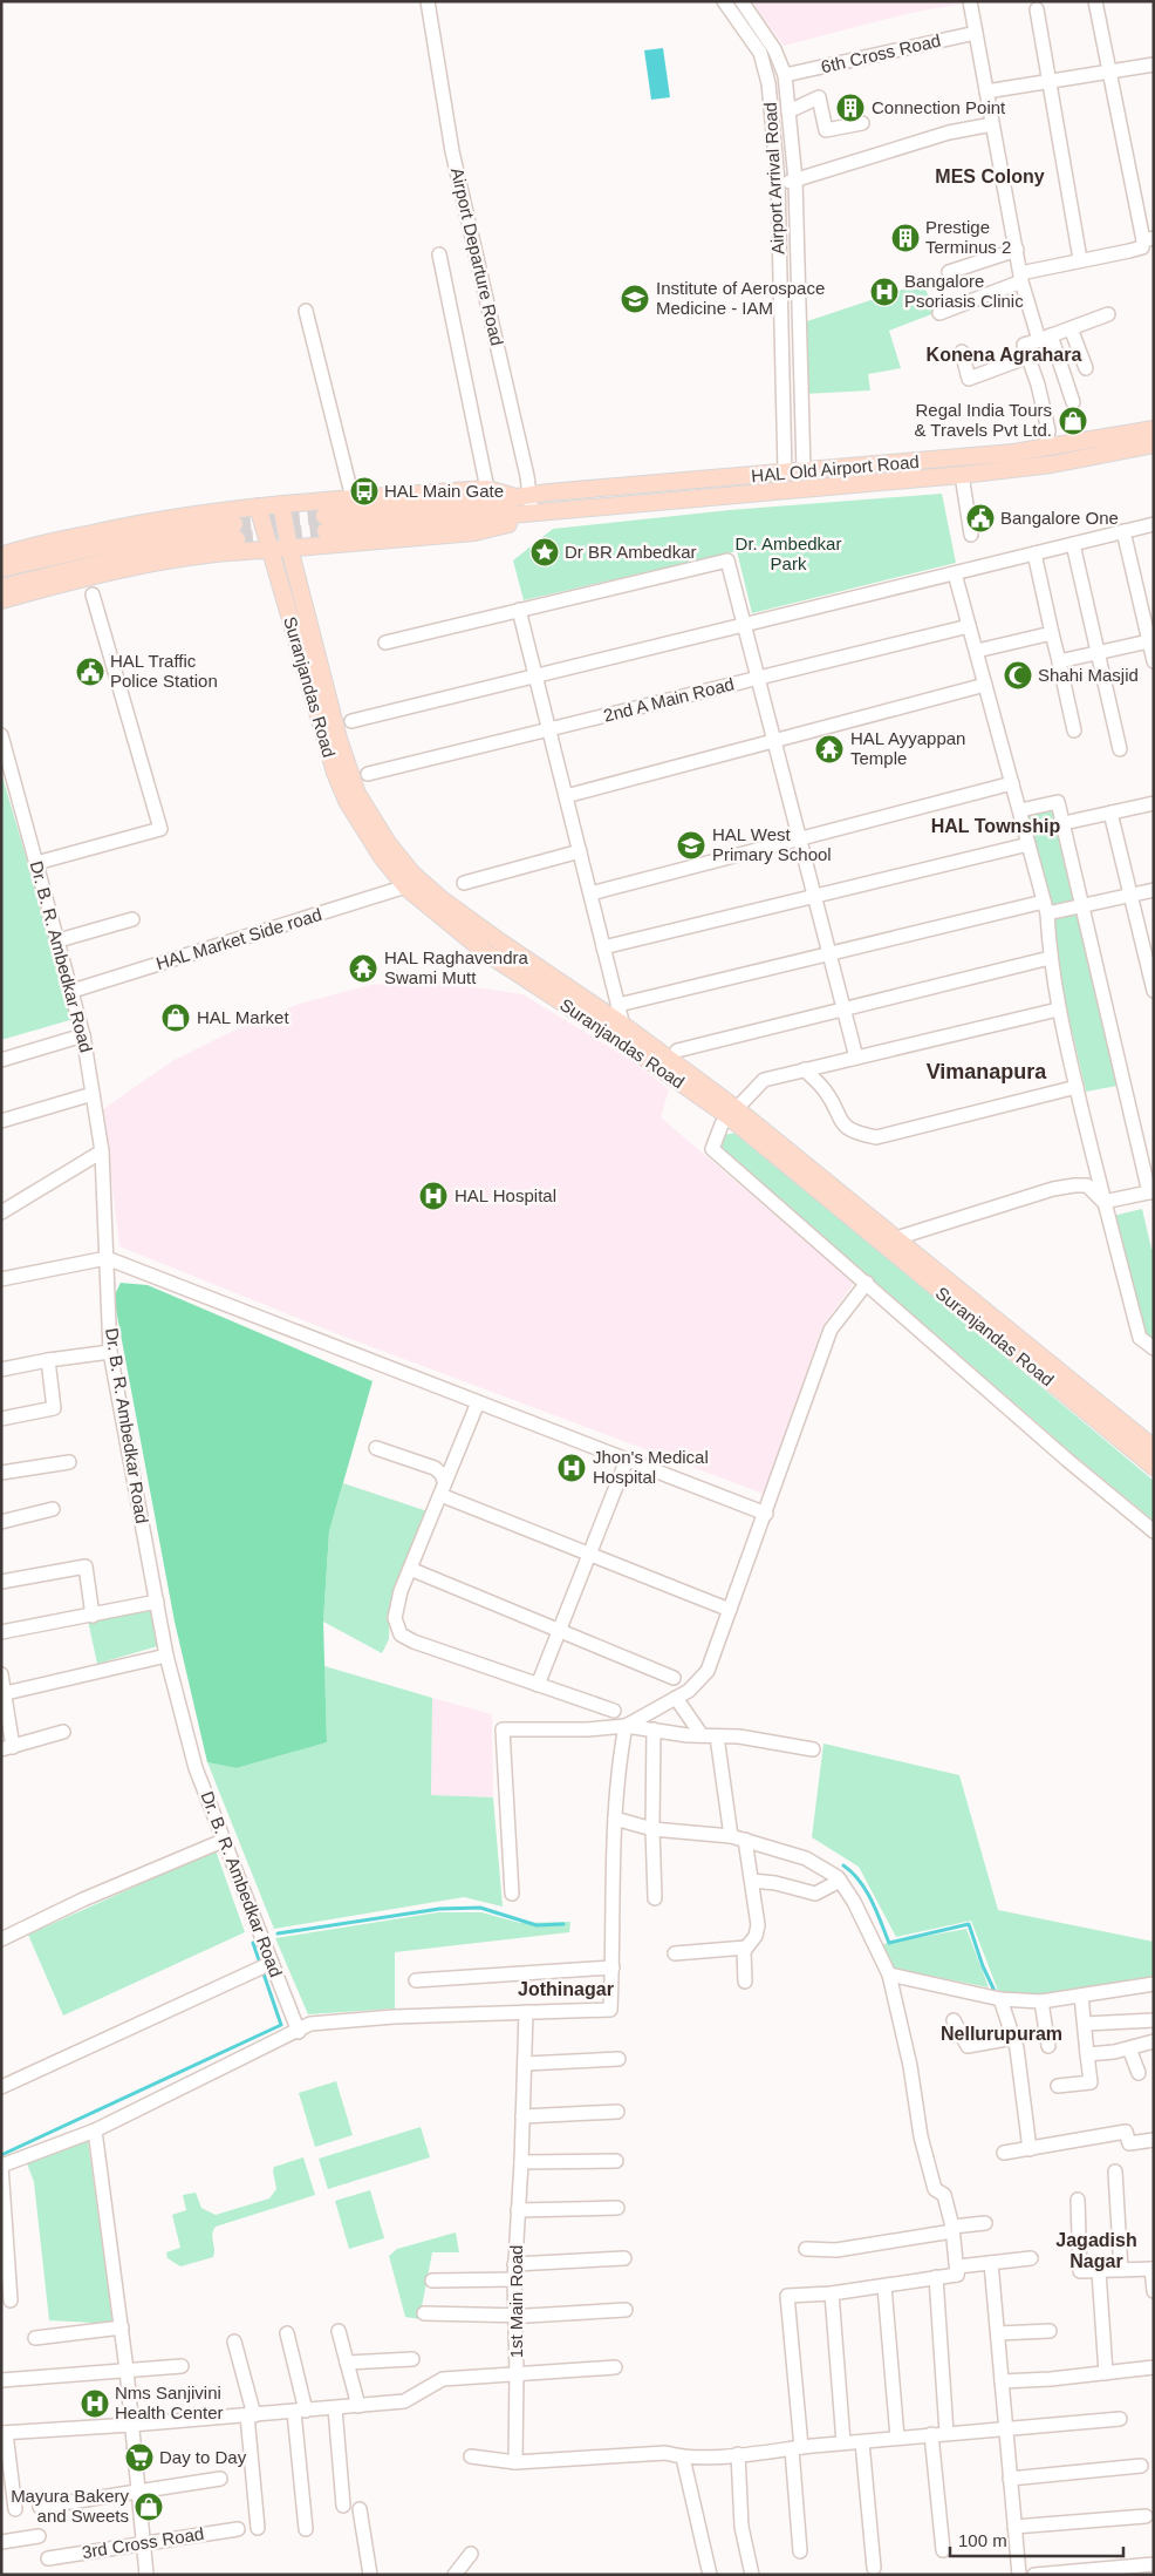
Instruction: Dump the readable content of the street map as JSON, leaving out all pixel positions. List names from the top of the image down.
{
  "streets": {
    "main road": ["HAL Old Airport Road", "Suranjandas Road"],
    "street": [
      "6th Cross Road",
      "Airport Arrival Road",
      "Airport Departure Road",
      "2nd A Main Road",
      "HAL Market Side road",
      "Dr. B. R. Ambedkar Road",
      "1st Main Road",
      "3rd Cross Road"
    ]
  },
  "crossings": [
    ["6th Cross Road", "Airport Arrival Road"],
    ["Airport Arrival Road", "HAL Old Airport Road"],
    ["Airport Departure Road", "HAL Old Airport Road"],
    ["Suranjandas Road", "HAL Market Side road"],
    ["HAL Market Side road", "Dr. B. R. Ambedkar Road"]
  ],
  "districts": [
    "MES Colony",
    "Konena Agrahara",
    "HAL Township",
    "Vimanapura",
    "Jothinagar",
    "Nellurupuram",
    "Jagadish Nagar"
  ],
  "parks": ["Dr. Ambedkar Park"],
  "places": {
    "building": ["Connection Point", "Prestige Terminus 2"],
    "hospital": [
      "Bangalore Psoriasis Clinic",
      "HAL Hospital",
      "Jhon's Medical Hospital",
      "Nms Sanjivini Health Center"
    ],
    "school or university": ["Institute of Aerospace Medicine - IAM", "HAL West Primary School"],
    "shop": ["Regal India Tours & Travels Pvt Ltd.", "HAL Market", "Mayura Bakery and Sweets"],
    "bus stop": ["HAL Main Gate"],
    "public building": ["Bangalore One", "HAL Traffic Police Station"],
    "place": ["Dr BR Ambedkar"],
    "mosque": ["Shahi Masjid"],
    "temple": ["HAL Ayyappan Temple", "HAL Raghavendra Swami Mutt"],
    "supermarket": ["Day to Day"]
  },
  "scale_bar": "100 m"
}
